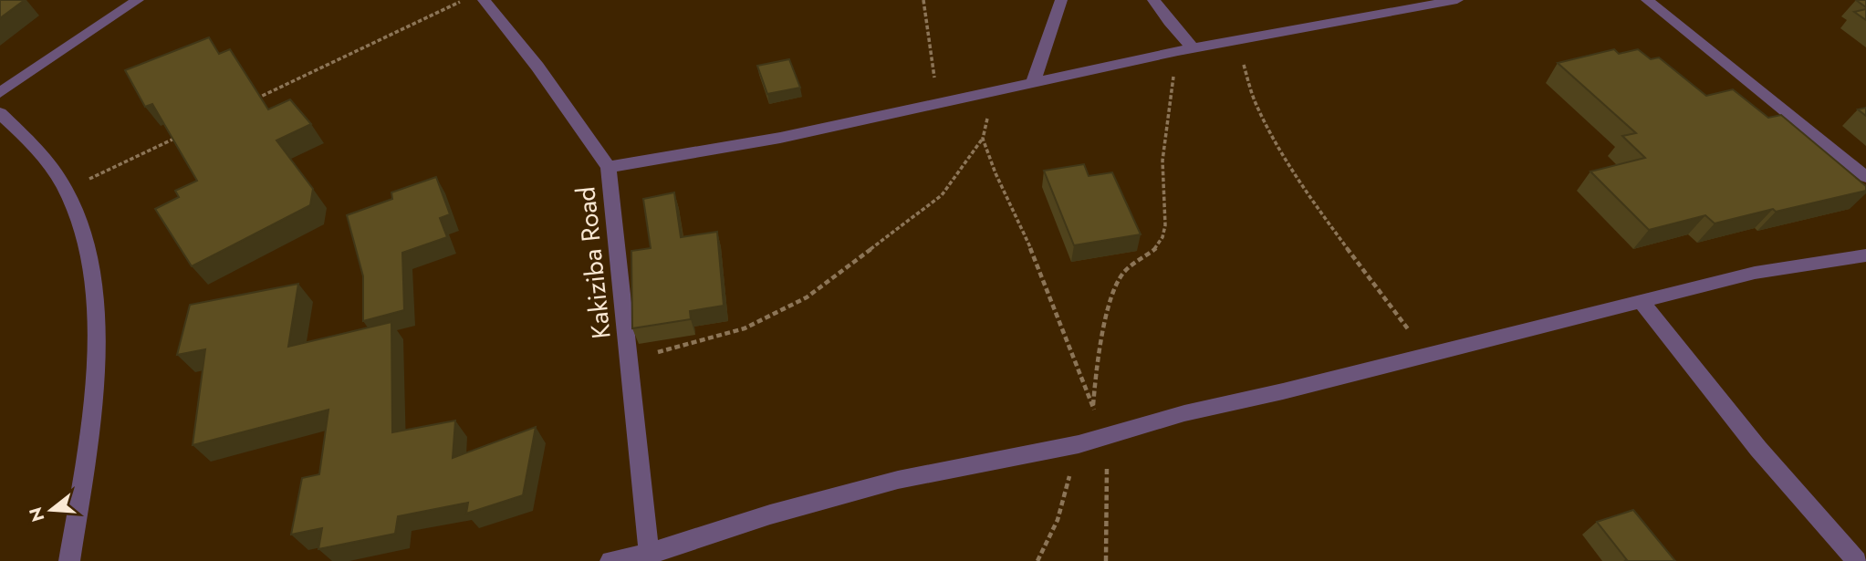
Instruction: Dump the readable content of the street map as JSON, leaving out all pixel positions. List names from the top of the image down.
{
  "streets": {
    "street": ["Kakiziba Road"]
  },
  "north": "left"
}
